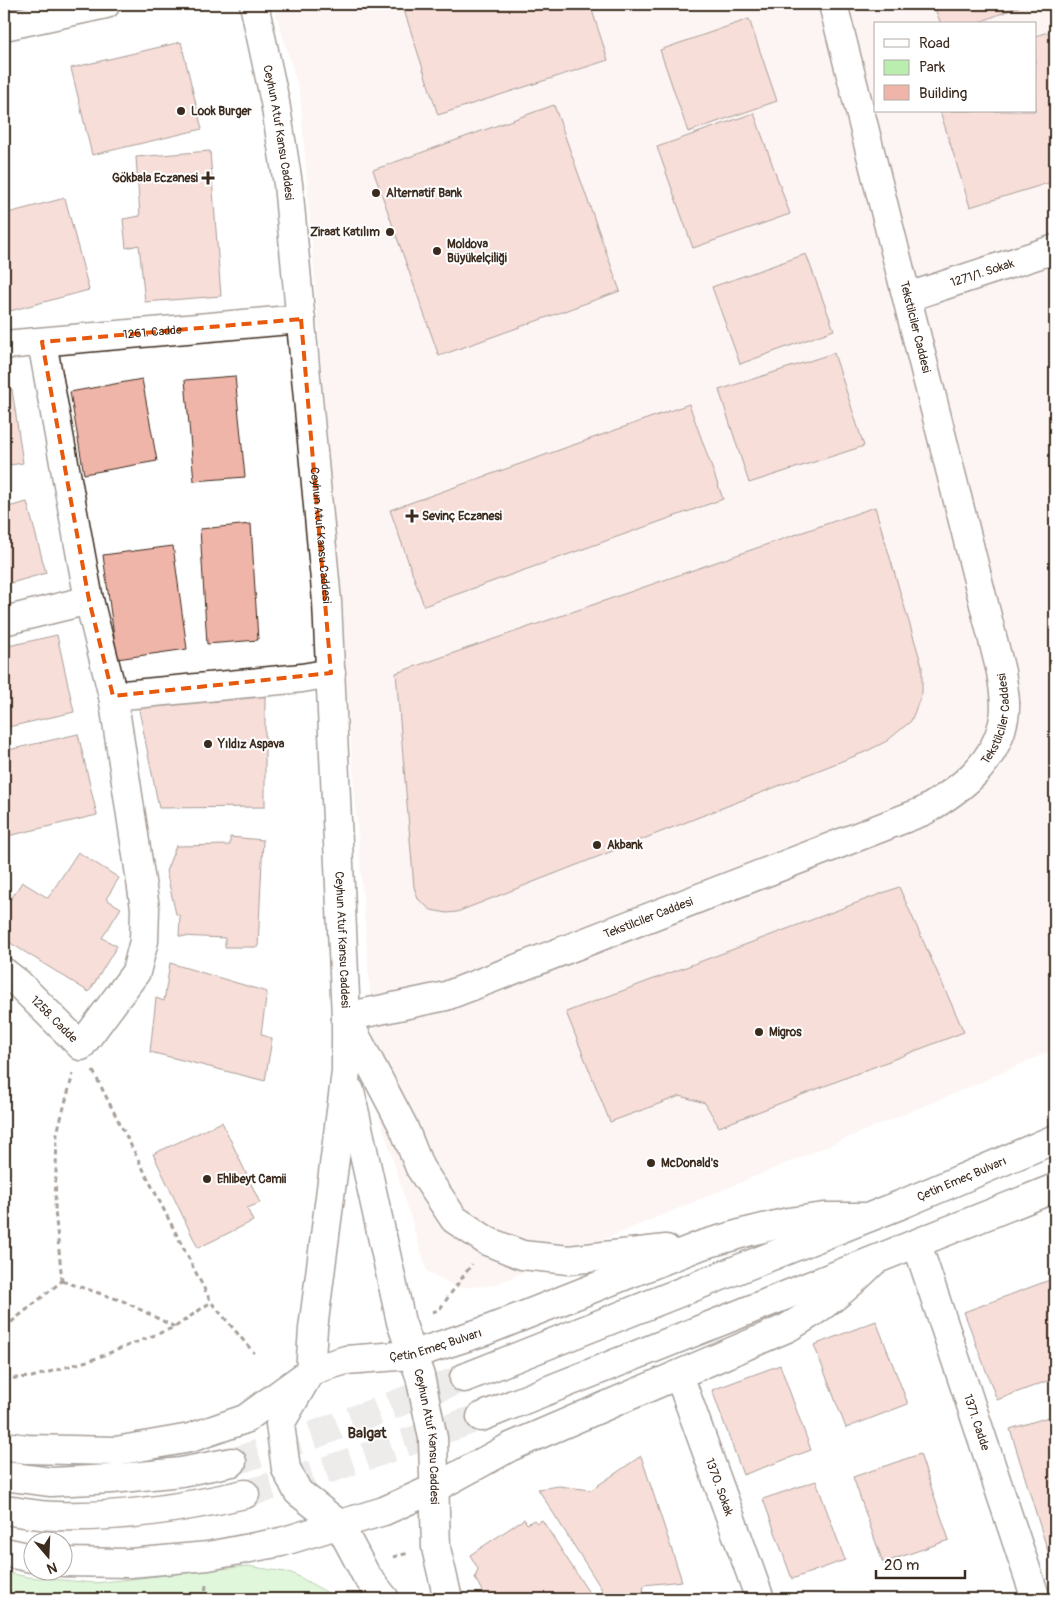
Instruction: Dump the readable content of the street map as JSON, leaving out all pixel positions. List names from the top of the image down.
{
  "streets": {
    "main road": [
      "Ceyhun Atuf Kansu Caddesi",
      "1271/1. Sokak",
      "Tekstilciler Caddesi",
      "1261. Cadde",
      "1258. Cadde",
      "Çetin Emeç Bulvarı",
      "1371. Cadde",
      "1370. Sokak"
    ]
  },
  "crossings": [
    ["Ceyhun Atuf Kansu Caddesi", "Tekstilciler Caddesi"],
    ["Ceyhun Atuf Kansu Caddesi", "1261. Cadde"],
    ["Ceyhun Atuf Kansu Caddesi", "Çetin Emeç Bulvarı"],
    ["1271/1. Sokak", "Tekstilciler Caddesi"]
  ],
  "districts": ["Balgat"],
  "places": {
    "other": [
      "Look Burger",
      "Alternatif Bank",
      "Ziraat Katılım",
      "Moldova Büyükelçiliği",
      "Yıldız Aspava",
      "Akbank",
      "Migros",
      "McDonald's",
      "Ehlibeyt Camii"
    ],
    "health": ["Gökbala Eczanesi", "Sevinç Eczanesi"]
  },
  "legend": ["Road", "Park", "Building"],
  "scale_bar": "20 m",
  "north": "bottom"
}
